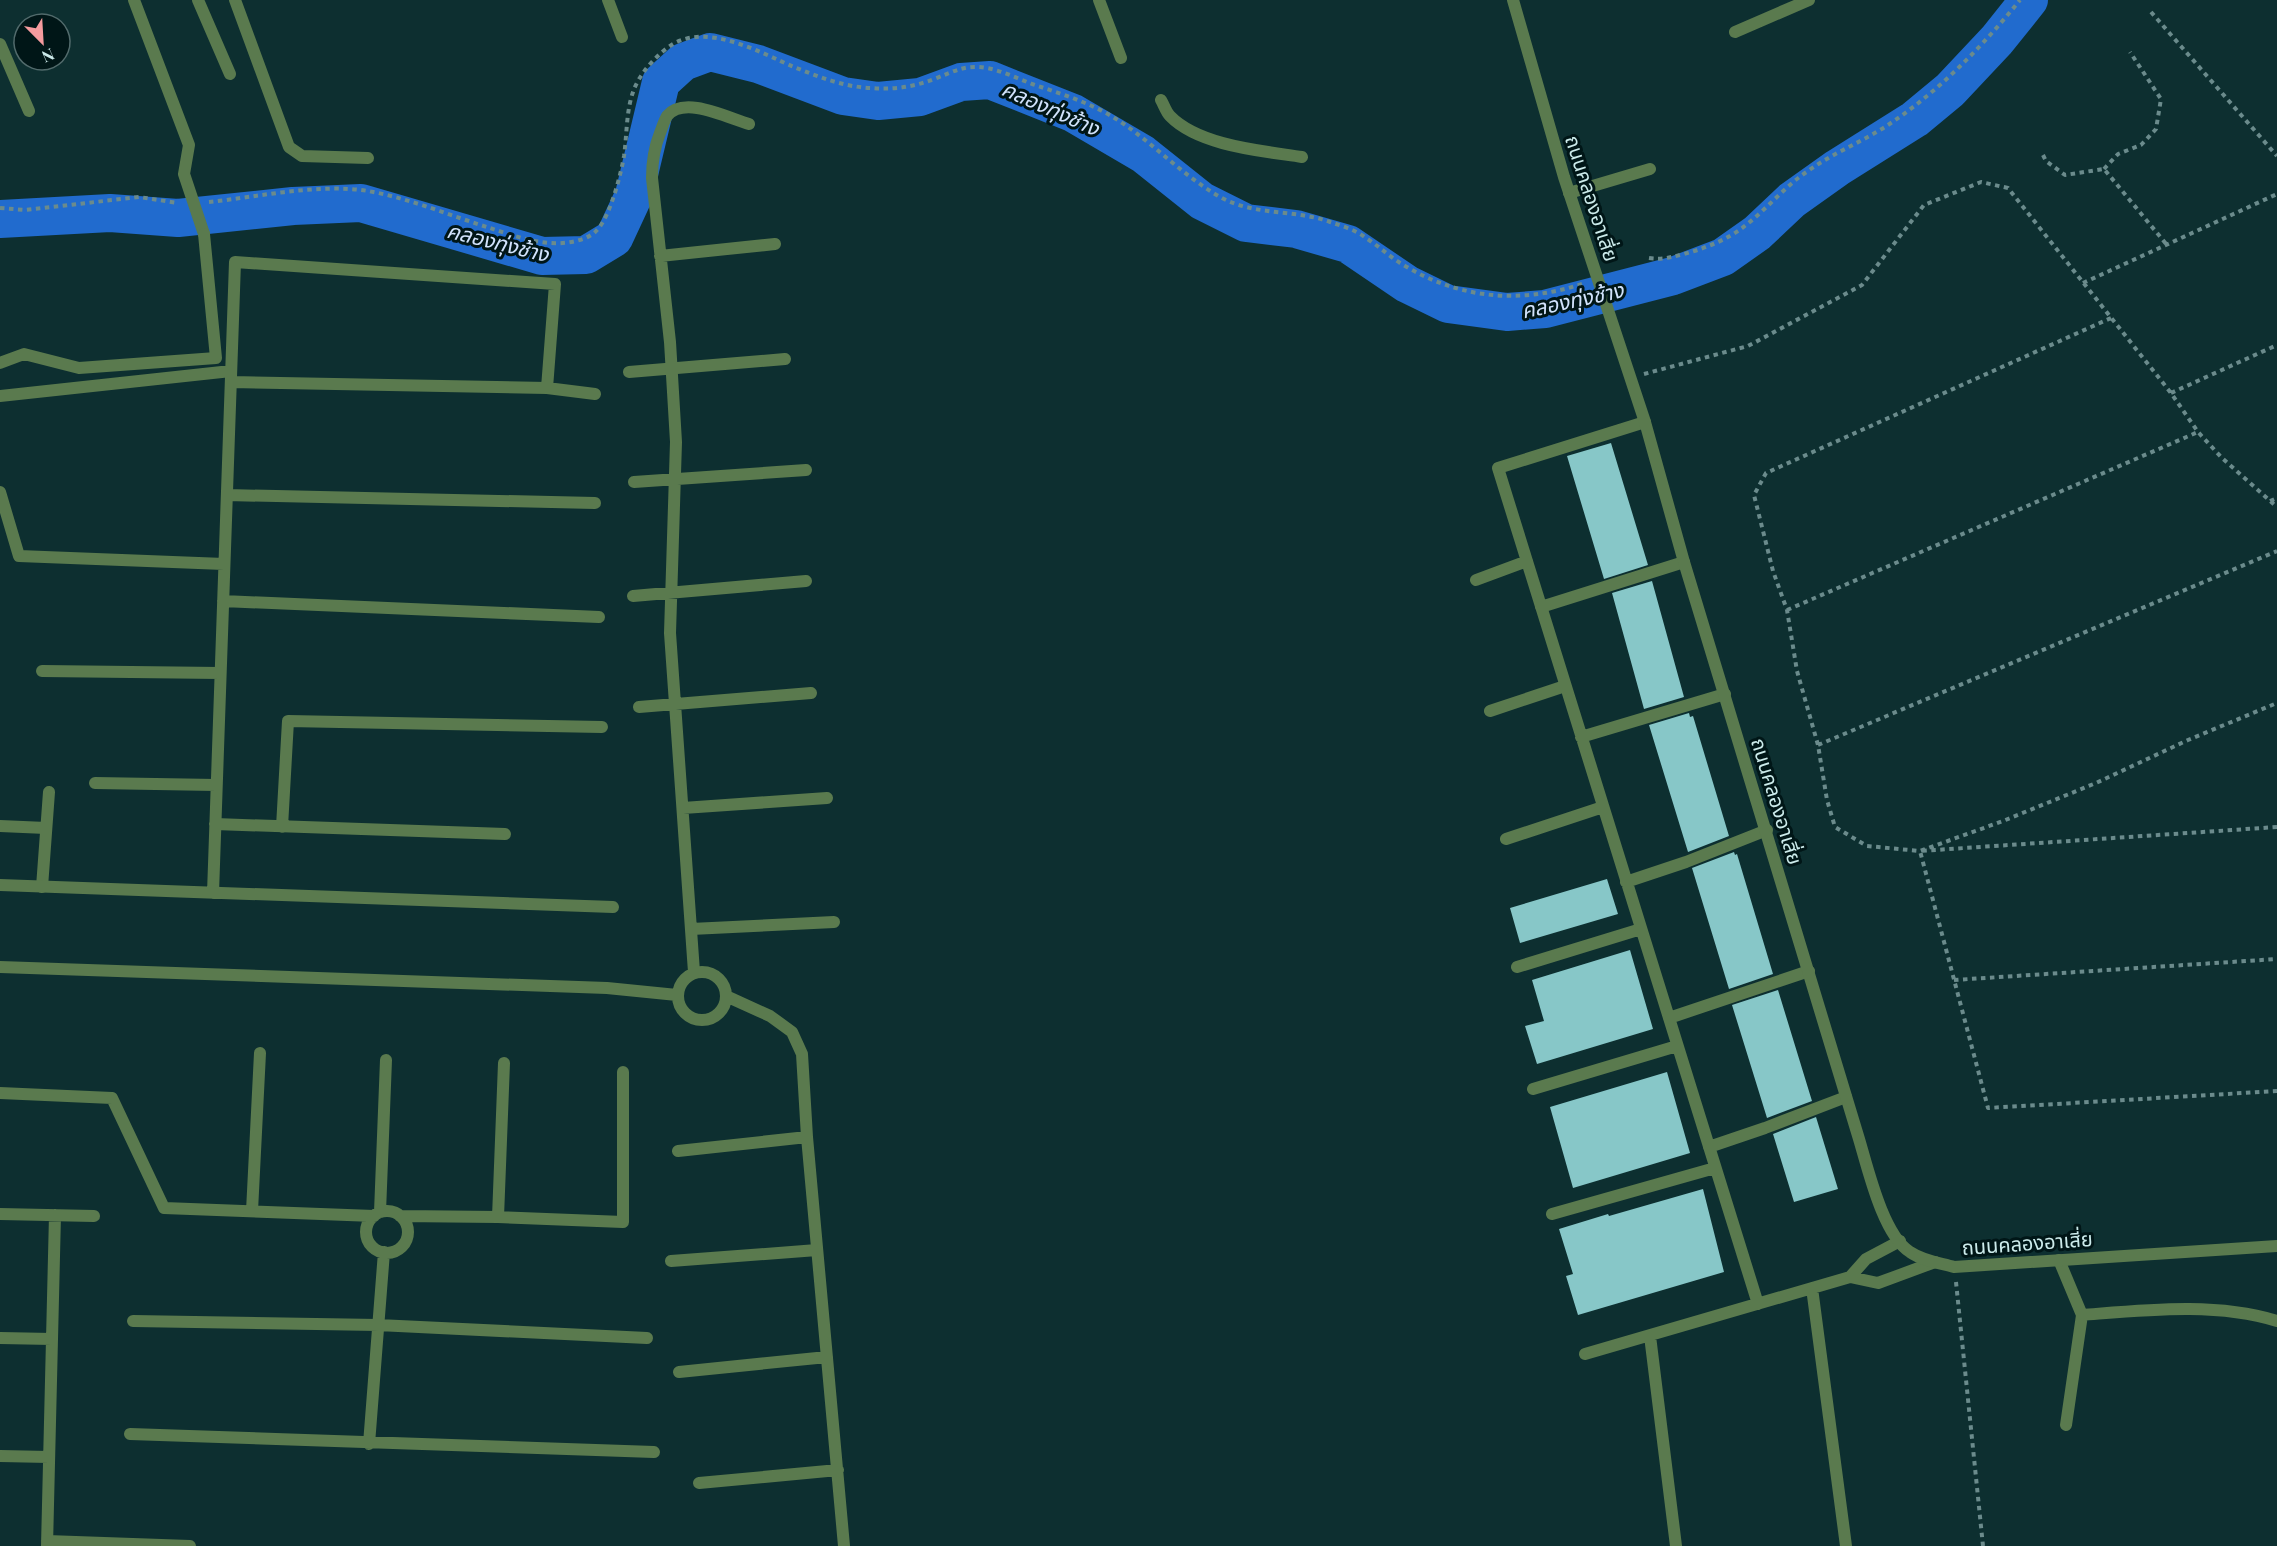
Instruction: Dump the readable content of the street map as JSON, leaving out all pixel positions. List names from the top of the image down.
{
  "streets": {
    "street": ["ถนนคลองอาเสี่ย"]
  },
  "water": ["คลองทุ่งช้าง"],
  "north": "bottom right"
}
